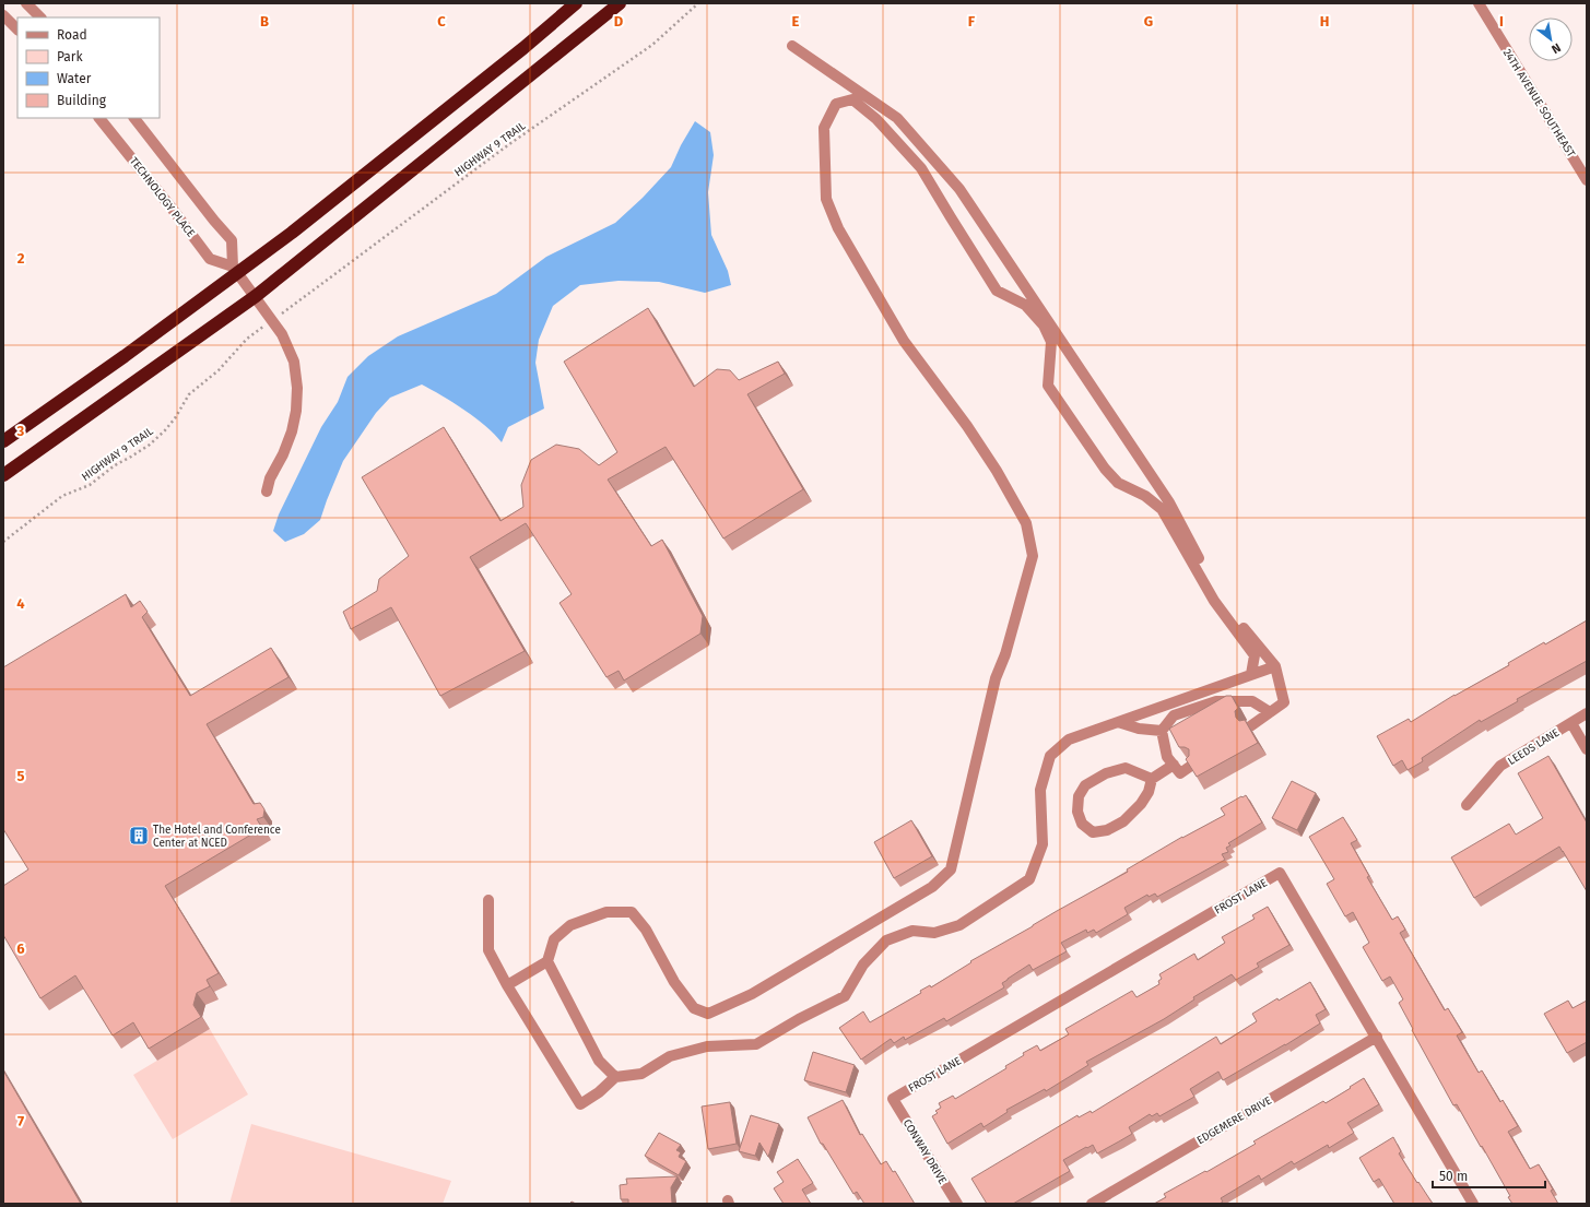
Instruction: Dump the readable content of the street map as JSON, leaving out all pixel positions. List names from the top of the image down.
{
  "streets": {
    "street": [
      "24TH AVENUE SOUTHEAST",
      "TECHNOLOGY PLACE",
      "LEEDS LANE",
      "FROST LANE",
      "EDGEMERE DRIVE",
      "CONWAY DRIVE"
    ],
    "path": ["HIGHWAY 9 TRAIL"]
  },
  "crossings": [
    ["FROST LANE", "EDGEMERE DRIVE"],
    ["FROST LANE", "CONWAY DRIVE"]
  ],
  "places": {
    "building": ["The Hotel and Conference Center at NCED"]
  },
  "legend": [
    "Road",
    "Park",
    "Water",
    "Building"
  ],
  "scale_bar": "50 m",
  "north": "bottom right",
  "grid": {
    "columns": [
      "B",
      "C",
      "D",
      "E",
      "F",
      "G",
      "H",
      "I"
    ],
    "rows": [
      "2",
      "3",
      "4",
      "5",
      "6",
      "7"
    ]
  }
}
